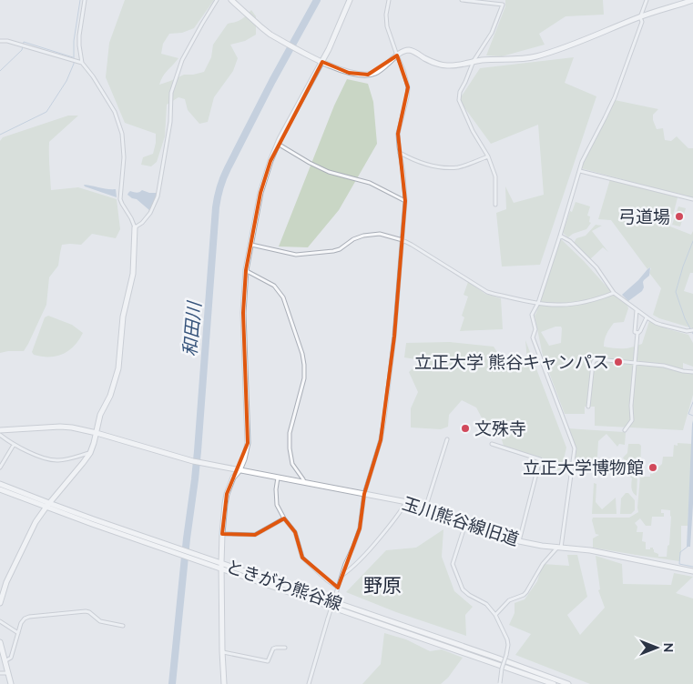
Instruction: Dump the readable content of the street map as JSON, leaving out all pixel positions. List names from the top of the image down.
{
  "streets": {
    "street": ["玉川熊谷線旧道", "ときがわ熊谷線"]
  },
  "districts": ["野原"],
  "water": ["和田川"],
  "places": [
    "弓道場",
    "立正大学 熊谷キャンパス",
    "文殊寺",
    "立正大学博物館"
  ],
  "north": "right"
}
